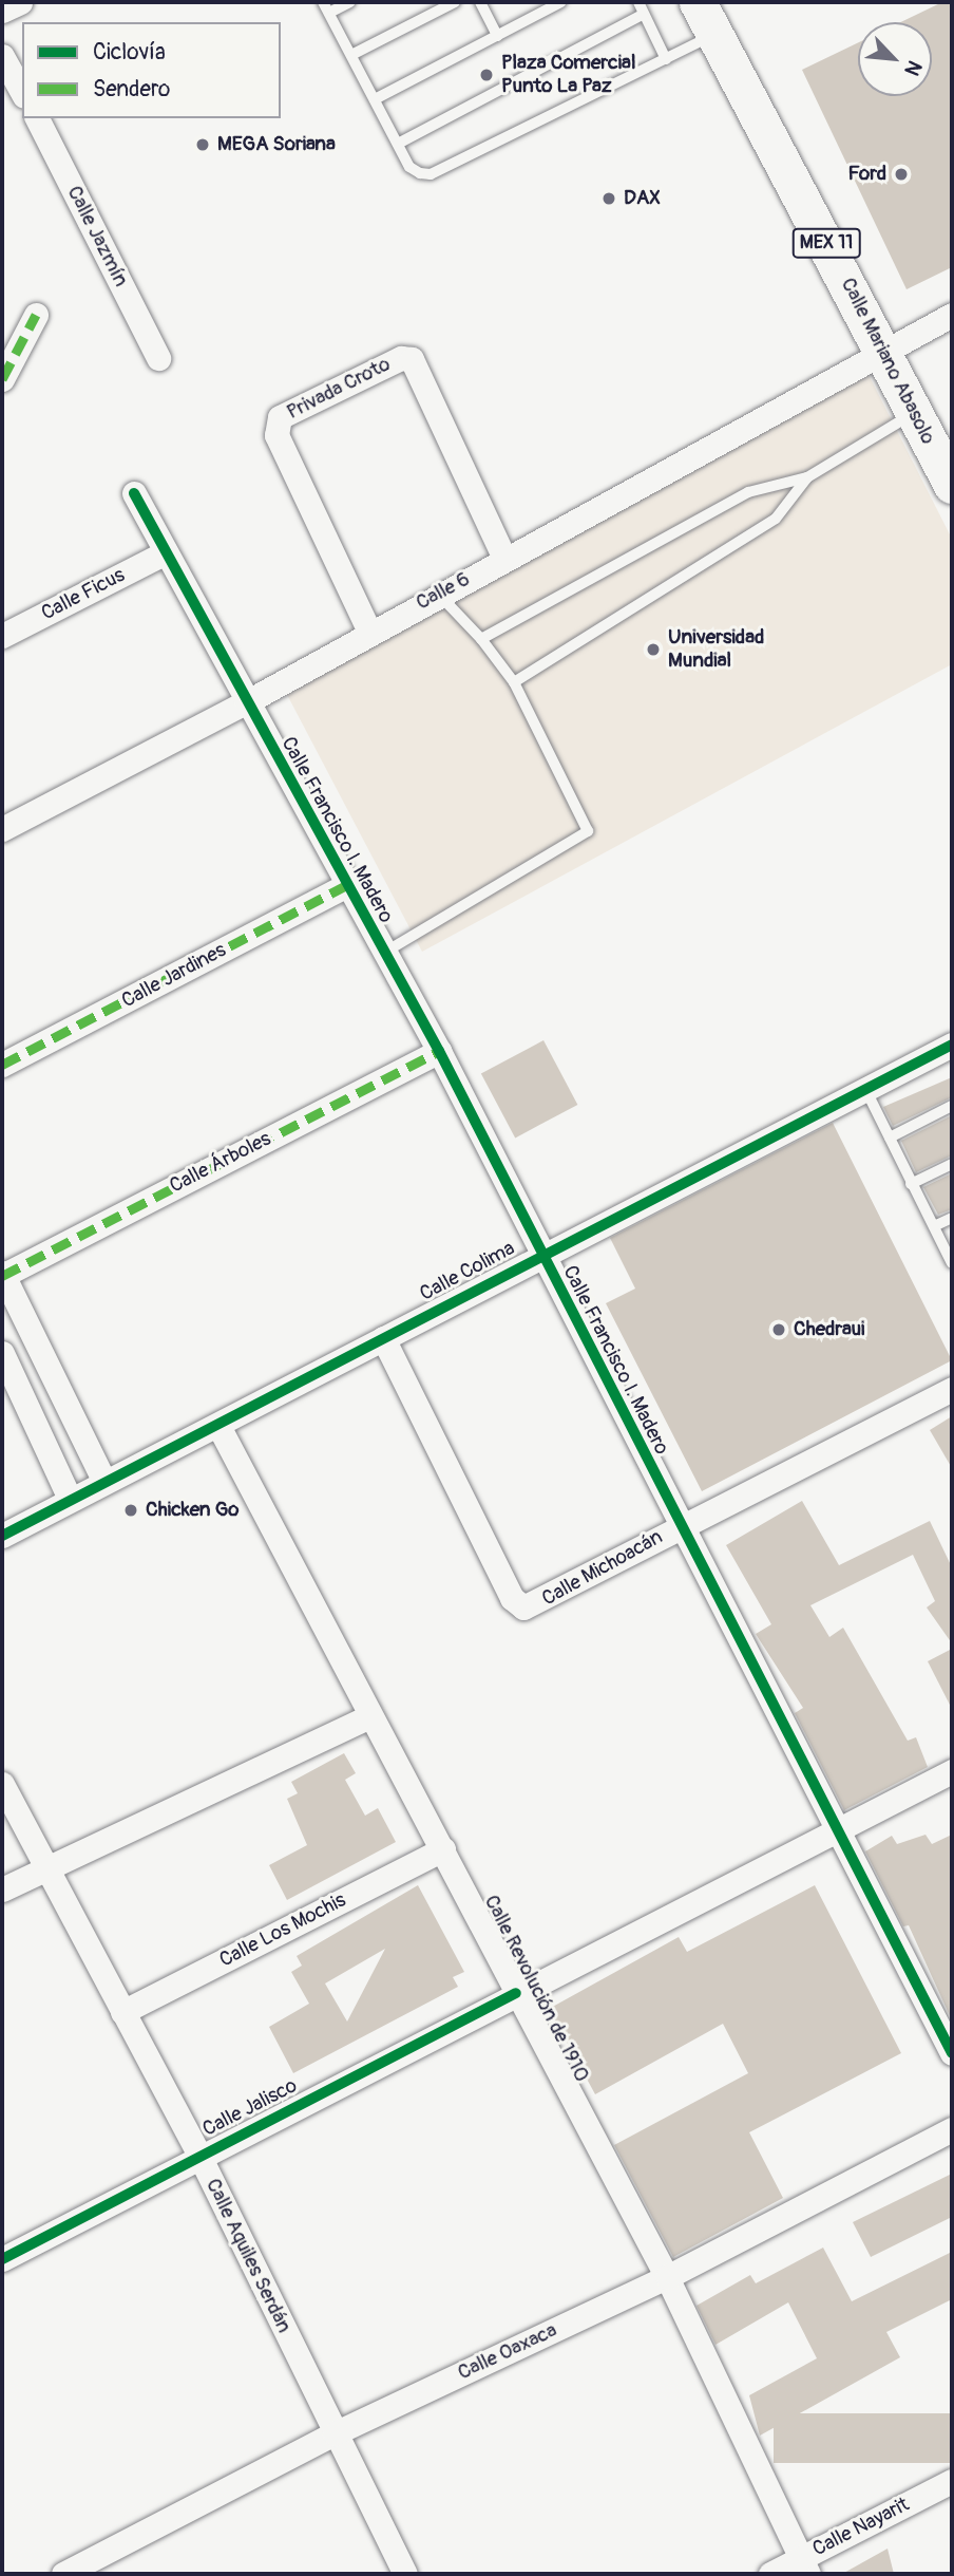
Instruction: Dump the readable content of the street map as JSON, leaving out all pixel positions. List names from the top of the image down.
{
  "streets": {
    "main road": ["MEX 11", "Calle Mariano Abasolo"],
    "street": [
      "Calle Jazmín",
      "Privada Croto",
      "Calle 6",
      "Calle Ficus",
      "Calle Francisco I. Madero",
      "Calle Jardines",
      "Calle Árboles",
      "Calle Colima",
      "Calle Michoacán",
      "Calle Los Mochis",
      "Calle Revolución de 1910",
      "Calle Jalisco",
      "Calle Aquiles Serdán",
      "Calle Oaxaca",
      "Calle Nayarit"
    ]
  },
  "crossings": [
    ["Calle Mariano Abasolo", "Calle 6"],
    ["Privada Croto", "Calle 6"],
    ["Calle 6", "Calle Francisco I. Madero"],
    ["Calle Ficus", "Calle Francisco I. Madero"],
    ["Calle Francisco I. Madero", "Calle Jardines"],
    ["Calle Francisco I. Madero", "Calle Árboles"],
    ["Calle Francisco I. Madero", "Calle Colima"],
    ["Calle Francisco I. Madero", "Calle Michoacán"],
    ["Calle Francisco I. Madero", "Calle Jalisco"],
    ["Calle Colima", "Calle Michoacán"],
    ["Calle Colima", "Calle Revolución de 1910"],
    ["Calle Los Mochis", "Calle Revolución de 1910"],
    ["Calle Los Mochis", "Calle Aquiles Serdán"],
    ["Calle Revolución de 1910", "Calle Jalisco"],
    ["Calle Revolución de 1910", "Calle Oaxaca"],
    ["Calle Revolución de 1910", "Calle Nayarit"],
    ["Calle Jalisco", "Calle Aquiles Serdán"],
    ["Calle Aquiles Serdán", "Calle Oaxaca"]
  ],
  "places": [
    "Plaza Comercial Punto La Paz",
    "MEGA Soriana",
    "Ford",
    "DAX",
    "Universidad Mundial",
    "Chedraui",
    "Chicken Go"
  ],
  "legend": ["Ciclovía", "Sendero"],
  "north": "bottom right"
}
